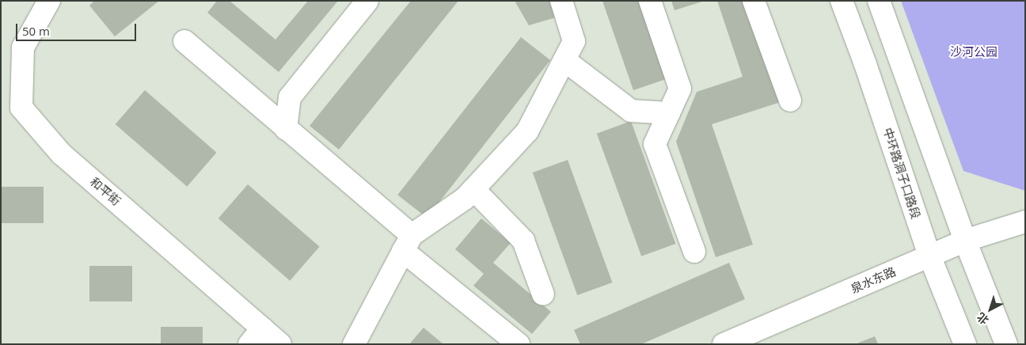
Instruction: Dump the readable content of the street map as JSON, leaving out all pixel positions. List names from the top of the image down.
{
  "streets": {
    "street": ["中环路洞子口路段", "和平街", "泉水东路"]
  },
  "crossings": [
    ["中环路洞子口路段", "泉水东路"]
  ],
  "parks": ["沙河公园"],
  "scale_bar": "50 m",
  "north": "bottom left"
}
